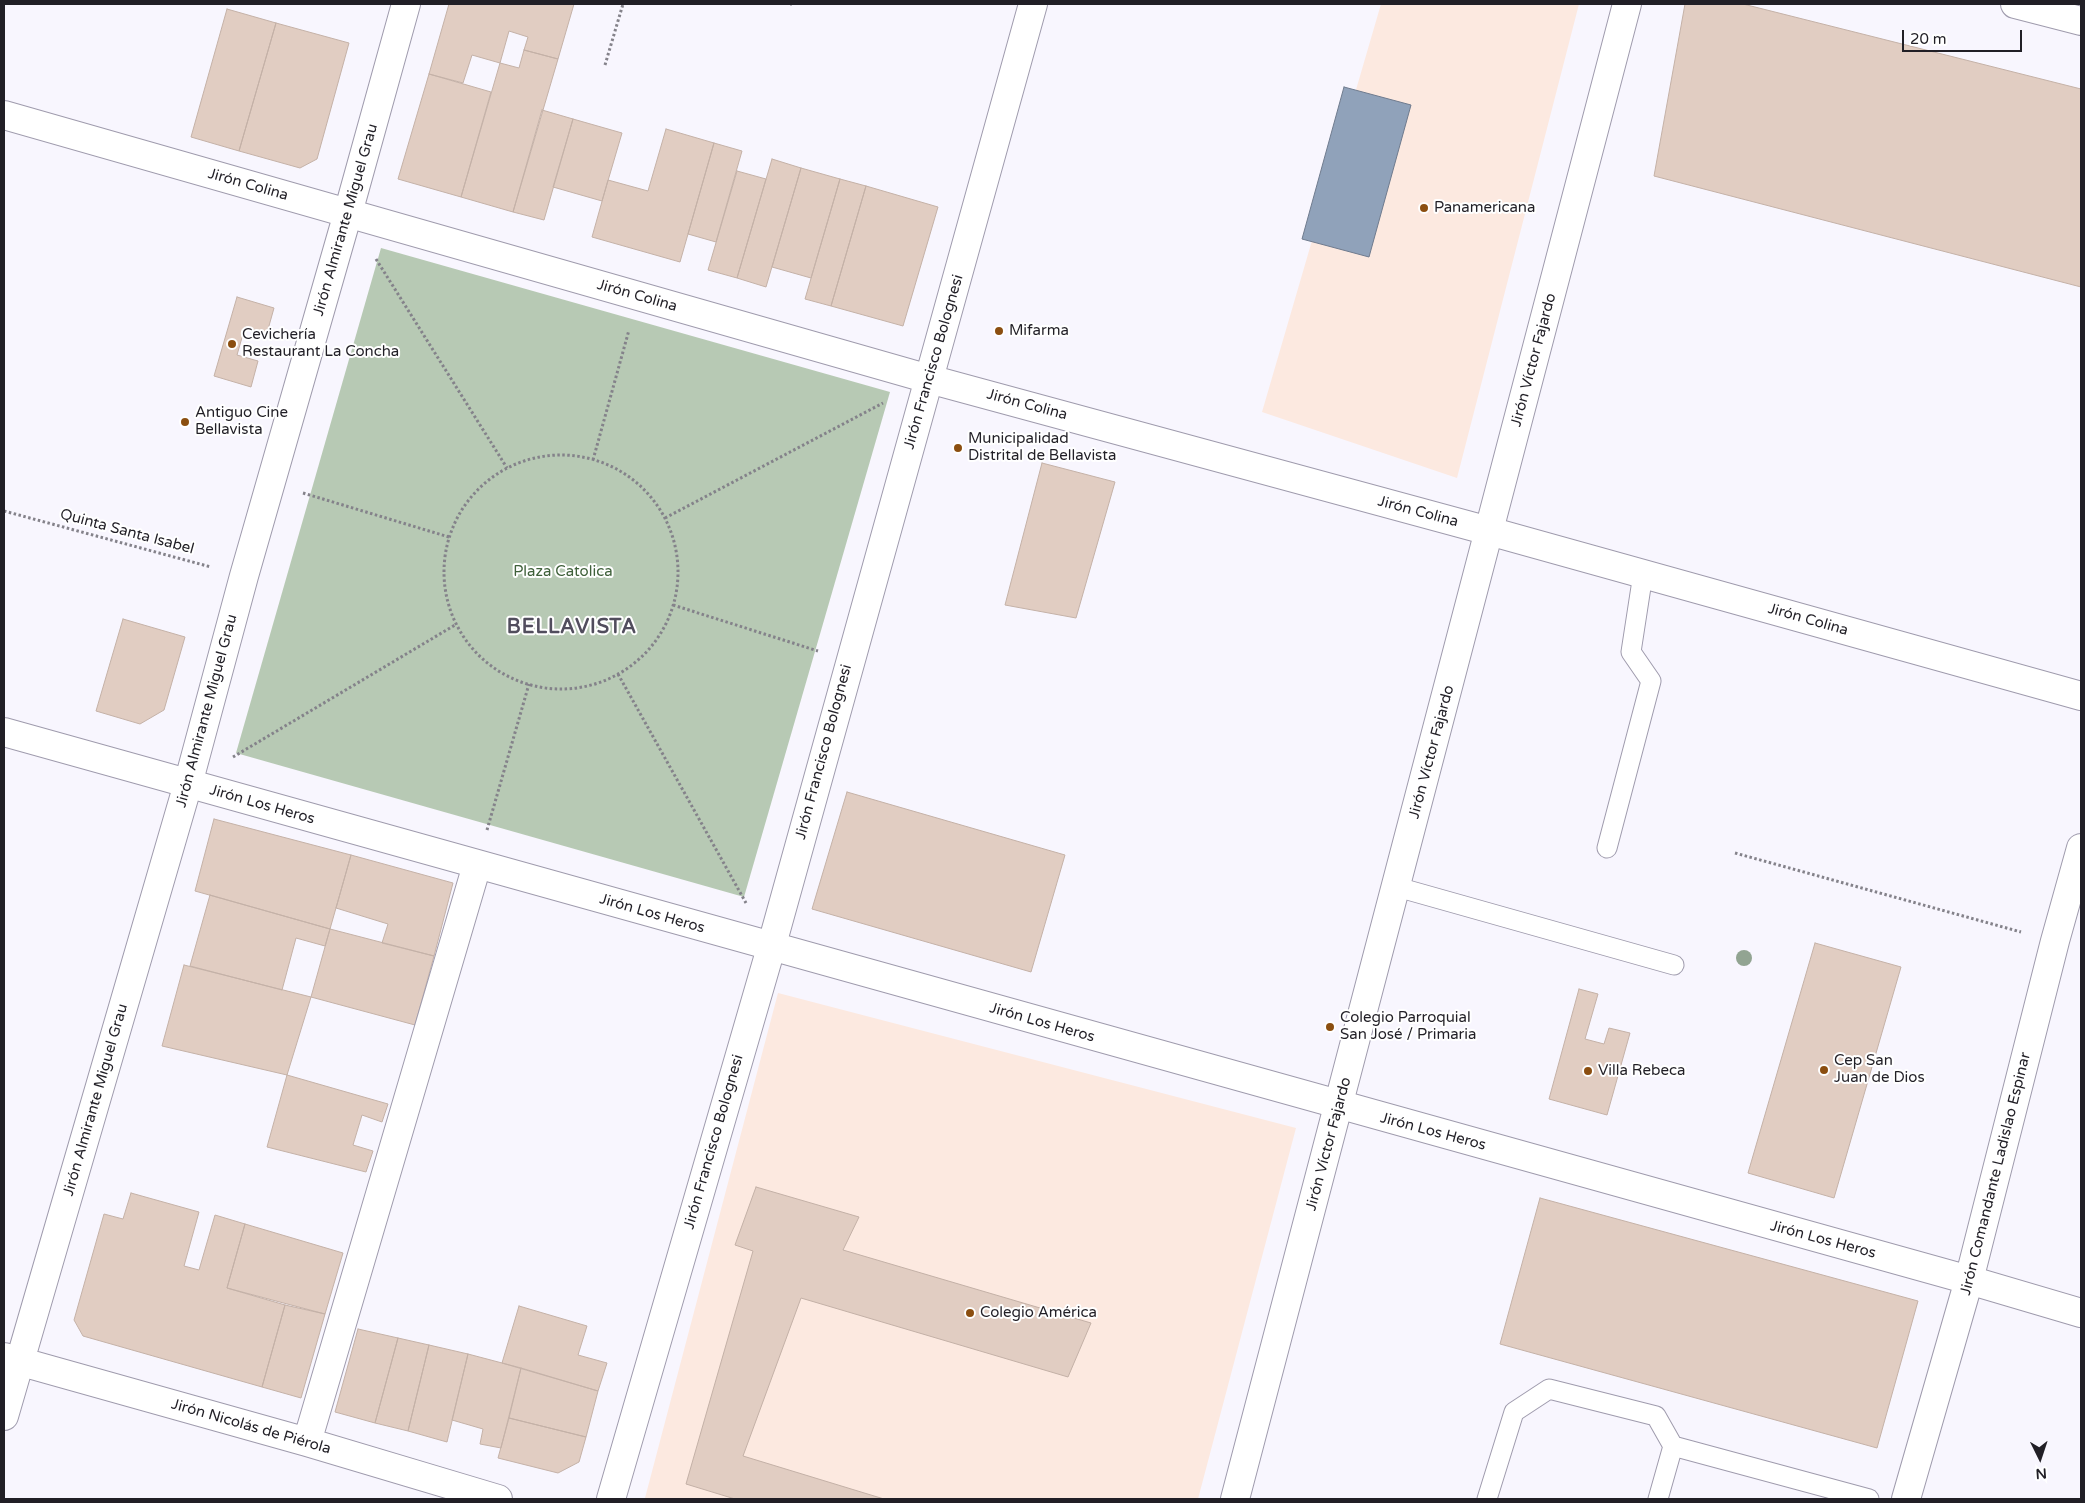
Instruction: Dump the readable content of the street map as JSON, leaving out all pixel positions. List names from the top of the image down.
{
  "streets": {
    "street": [
      "Jirón Colina",
      "Jirón Almirante Miguel Grau",
      "Jirón Víctor Fajardo",
      "Jirón Francisco Bolognesi",
      "Jirón Los Heros",
      "Jirón Comandante Ladislao Espinar",
      "Jirón Nicolás de Piérola"
    ],
    "path": ["Quinta Santa Isabel"]
  },
  "crossings": [
    ["Jirón Colina", "Jirón Almirante Miguel Grau"],
    ["Jirón Colina", "Jirón Víctor Fajardo"],
    ["Jirón Colina", "Jirón Francisco Bolognesi"],
    ["Jirón Almirante Miguel Grau", "Quinta Santa Isabel"],
    ["Jirón Almirante Miguel Grau", "Jirón Los Heros"],
    ["Jirón Almirante Miguel Grau", "Jirón Nicolás de Piérola"],
    ["Jirón Víctor Fajardo", "Jirón Los Heros"],
    ["Jirón Francisco Bolognesi", "Jirón Los Heros"],
    ["Jirón Los Heros", "Jirón Comandante Ladislao Espinar"]
  ],
  "districts": ["BELLAVISTA"],
  "parks": ["Plaza Catolica"],
  "places": [
    "Panamericana",
    "Mifarma",
    "Cevichería Restaurant La Concha",
    "Antiguo Cine Bellavista",
    "Municipalidad Distrital de Bellavista",
    "Colegio Parroquial San José / Primaria",
    "Cep San Juan de Dios",
    "Villa Rebeca",
    "Colegio América"
  ],
  "scale_bar": "20 m",
  "north": "bottom"
}
